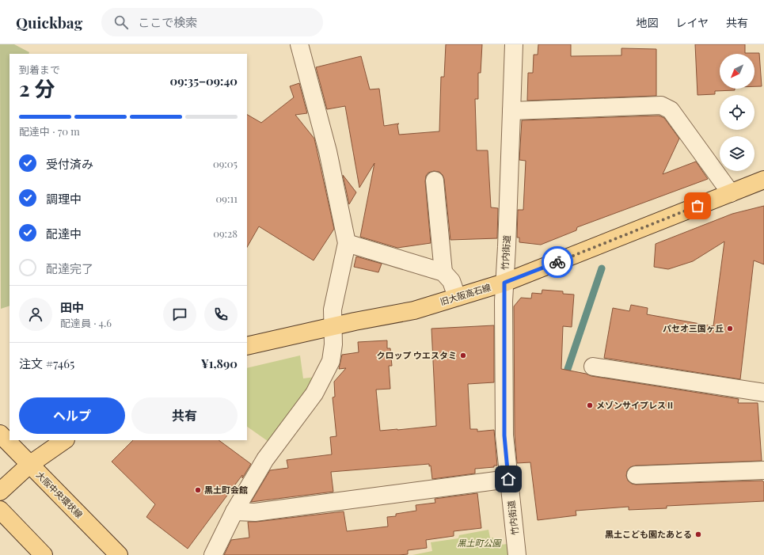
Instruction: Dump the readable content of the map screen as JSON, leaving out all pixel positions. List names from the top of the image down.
{
  "streets": {
    "main road": ["旧大阪高石線", "大阪中央環状線"],
    "street": ["竹内街道"]
  },
  "crossings": [
    ["竹内街道", "旧大阪高石線"]
  ],
  "parks": ["黒土町公園"],
  "places": [
    "パセオ三国ヶ丘",
    "クロップ ウエスタミ",
    "メゾンサイプレスⅡ",
    "黒土町会館",
    "黒土こども園たあとる"
  ],
  "north": "bottom left",
  "page": {
    "header": "Quickbag",
    "search": "ここで検索",
    "nav": ["地図", "レイヤ", "共有"],
    "heading": ["2 分", "到着まで", "09:35–09:40"],
    "panel": [
      "田中",
      "配達員 · 4.6",
      "注文 #7465",
      "¥1,890"
    ],
    "bar": "配達中 · 70 m",
    "list": [
      ["受付済み", "09:05"],
      ["調理中", "09:11"],
      ["配達中", "09:28"],
      "配達完了"
    ],
    "buttons": ["ヘルプ", "共有"]
  }
}
